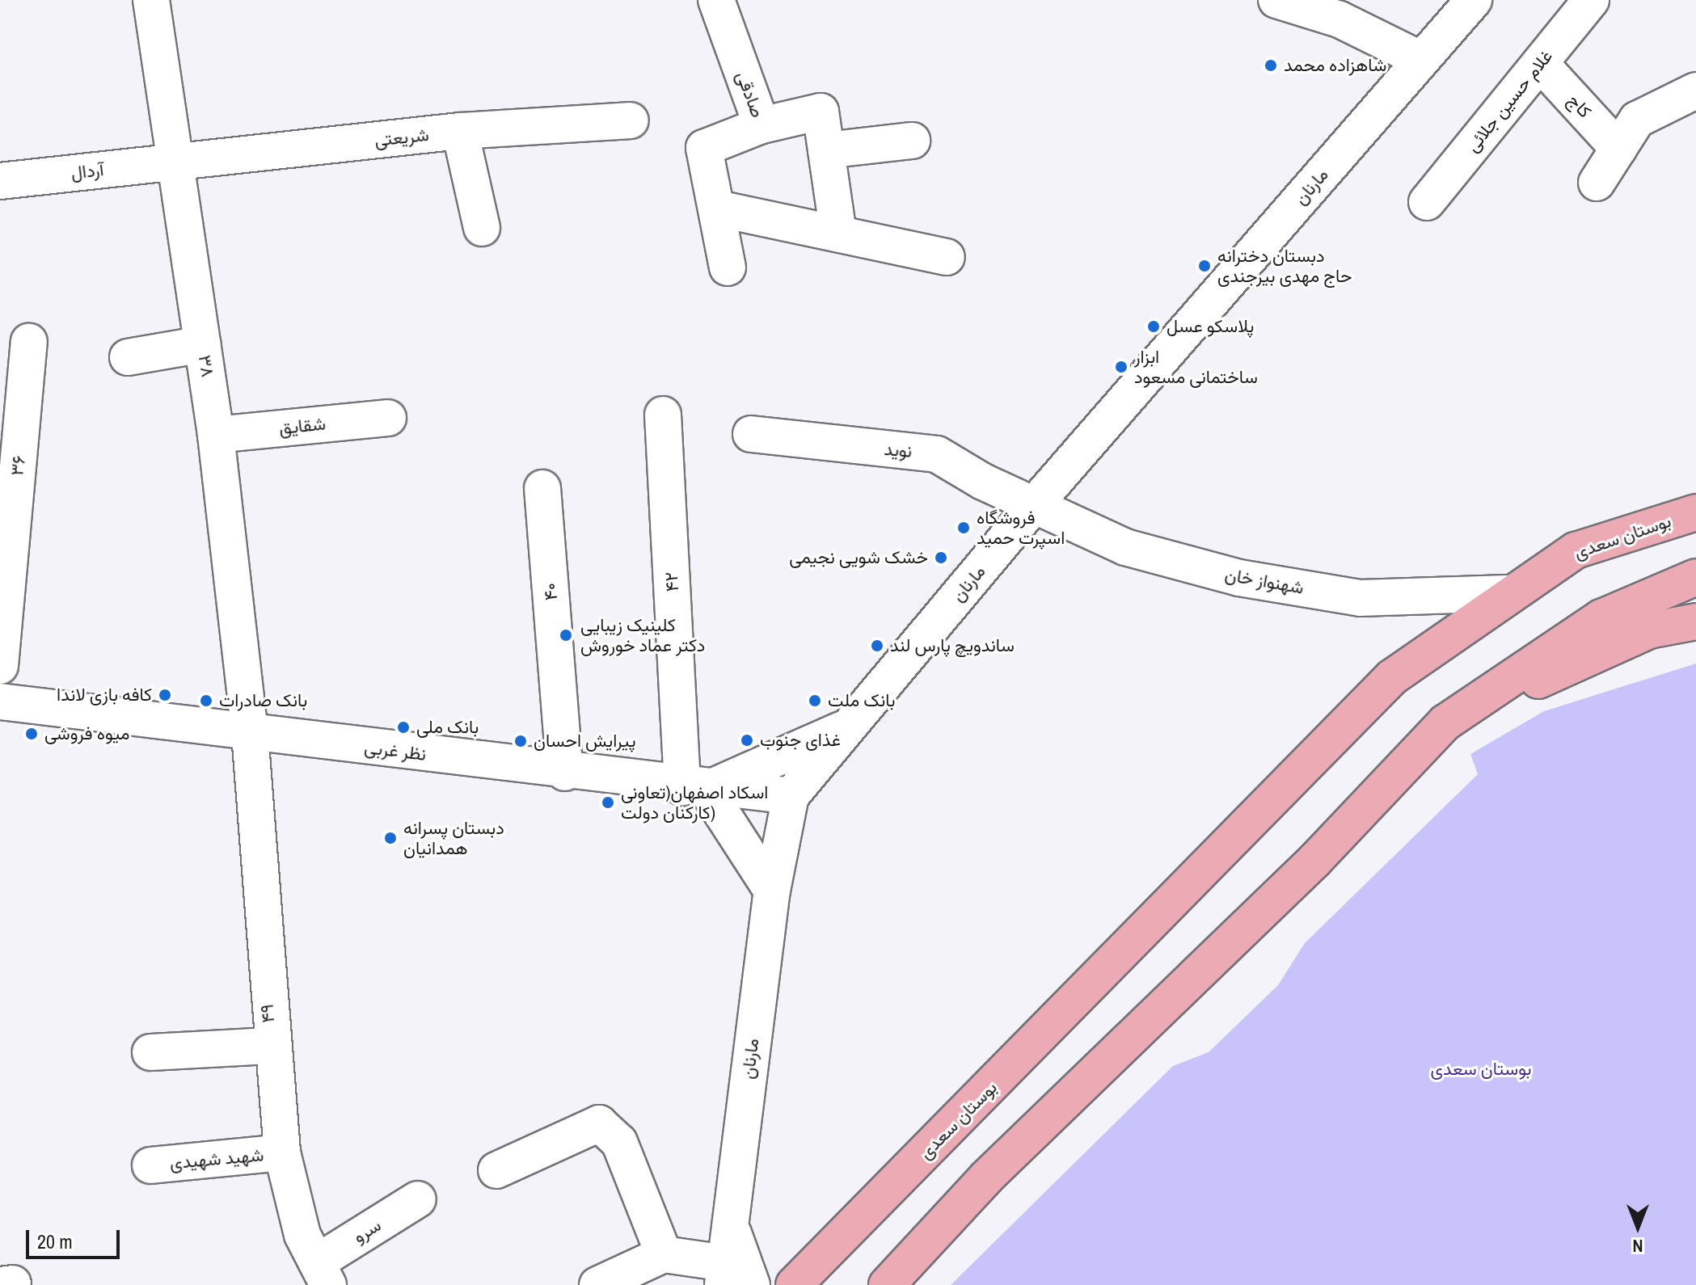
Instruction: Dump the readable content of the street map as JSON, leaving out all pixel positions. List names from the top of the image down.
{
  "streets": {
    "main road": ["بوستان سعدی"],
    "street": [
      "صادقی",
      "غلام حسین جلائی",
      "کاج",
      "شریعتی",
      "آردال",
      "مارنان",
      "۳۸",
      "شقایق",
      "نوید",
      "۳۶",
      "شهنواز خان",
      "۴۲",
      "۴۰",
      "نظر غربی",
      "۴۹",
      "شهید شهیدی",
      "سرو"
    ]
  },
  "crossings": [
    ["غلام حسین جلائی", "کاج"],
    ["شریعتی", "آردال"],
    ["شریعتی", "۳۸"],
    ["آردال", "۳۸"],
    ["مارنان", "نوید"],
    ["مارنان", "شهنواز خان"],
    ["مارنان", "نظر غربی"],
    ["۳۸", "شقایق"],
    ["۳۸", "نظر غربی"],
    ["۳۸", "۴۹"],
    ["نوید", "شهنواز خان"],
    ["بوستان سعدی", "شهنواز خان"],
    ["۴۲", "نظر غربی"],
    ["۴۰", "نظر غربی"],
    ["نظر غربی", "۴۹"],
    ["۴۹", "شهید شهیدی"],
    ["۴۹", "سرو"]
  ],
  "parks": ["بوستان سعدی"],
  "places": [
    "شاهزاده محمد",
    "دبستان دخترانه حاج مهدی بیرجندی",
    "پلاسکو عسل",
    "ابزار ساختمانی مسعود",
    "فروشگاه اسپرت حمید",
    "خشک شویی نجیمی",
    "کلینیک زیبایی دکتر عماد خوروش",
    "ساندویچ پارس لند",
    "کافه بازی لاندا",
    "بانک صادرات",
    "بانک ملت",
    "بانک ملی",
    "میوه فروشی",
    "غذای جنوب",
    "پیرایش احسان",
    "اسکاد اصفهان(تعاونی کارکنان دولت)",
    "دبستان پسرانه همدانیان"
  ],
  "scale_bar": "20 m",
  "north": "bottom"
}
